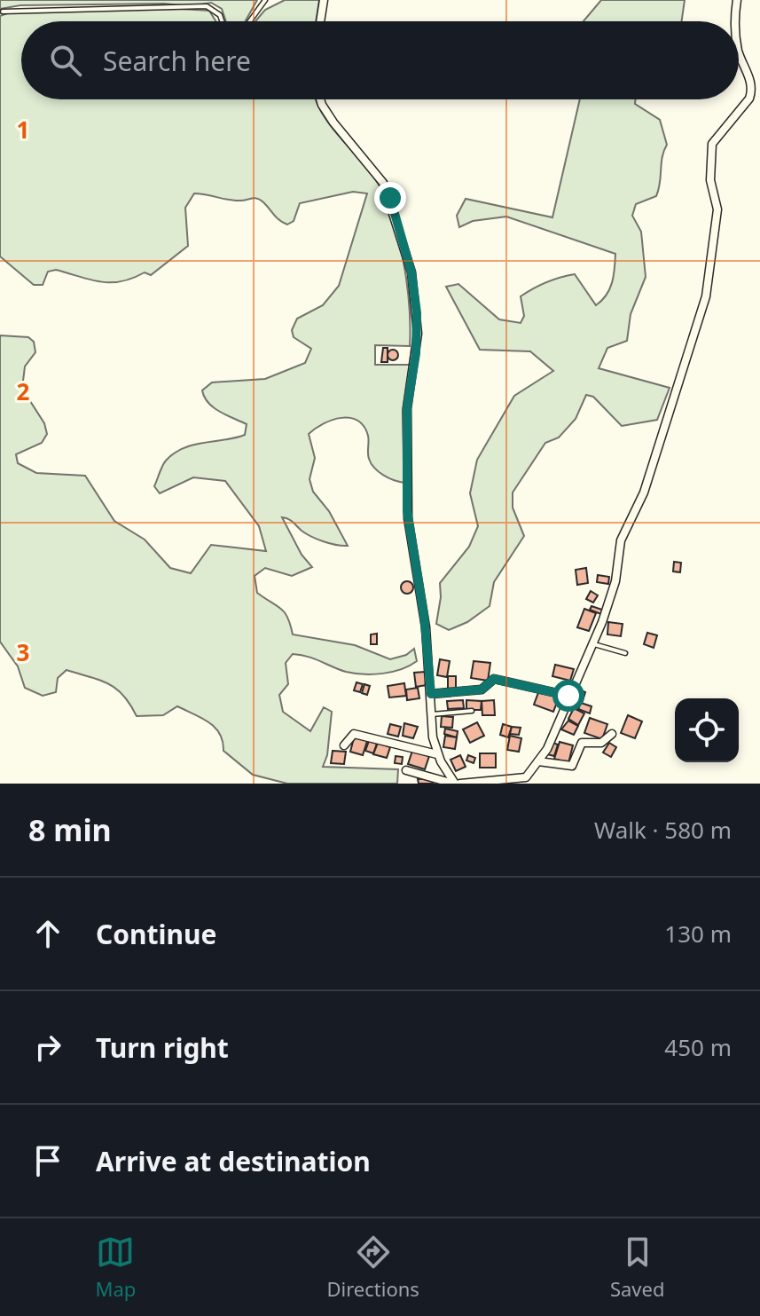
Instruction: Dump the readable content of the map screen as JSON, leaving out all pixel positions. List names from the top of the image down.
{
  "page": {
    "search": "Search here",
    "heading": ["8 min", "Walk · 580 m"],
    "list": [
      ["Continue", "130 m"],
      ["Turn right", "450 m"],
      "Arrive at destination"
    ],
    "nav": ["Map", "Directions", "Saved"]
  },
  "grid": {
    "rows": ["1", "2", "3"]
  }
}
